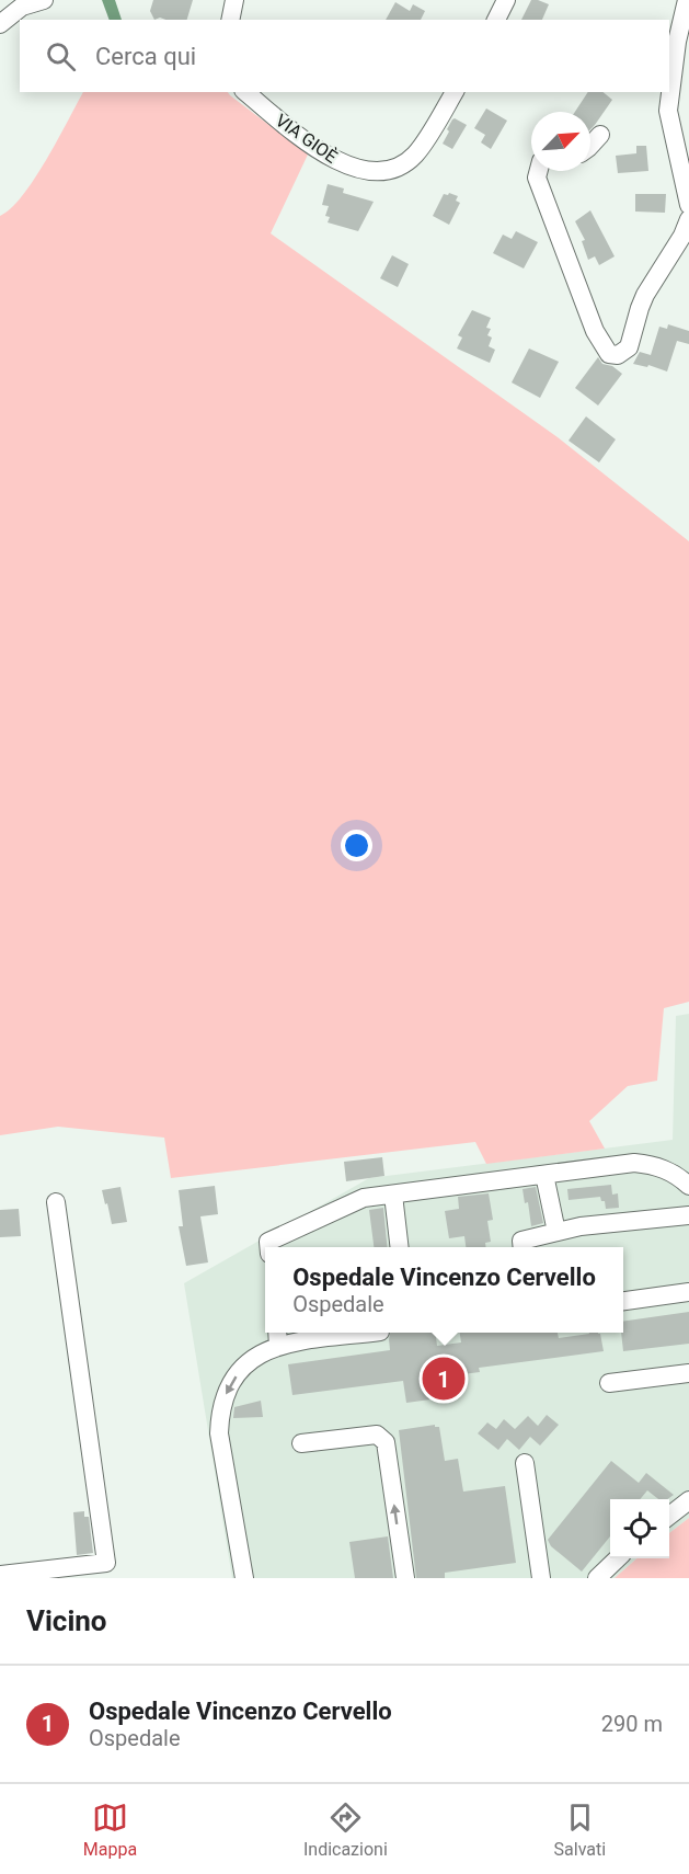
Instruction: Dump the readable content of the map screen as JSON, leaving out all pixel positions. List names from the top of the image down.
{
  "streets": {
    "street": ["VIA GIOÈ"]
  },
  "north": "top right",
  "page": {
    "search": "Cerca qui",
    "popup": ["Ospedale Vincenzo Cervello", "Ospedale"],
    "pins": "1",
    "heading": "Vicino",
    "list": [
      {
        "mark": "1",
        "name": "Ospedale Vincenzo Cervello",
        "note": "Ospedale",
        "value": "290 m"
      }
    ],
    "nav": ["Mappa", "Indicazioni", "Salvati"]
  }
}
